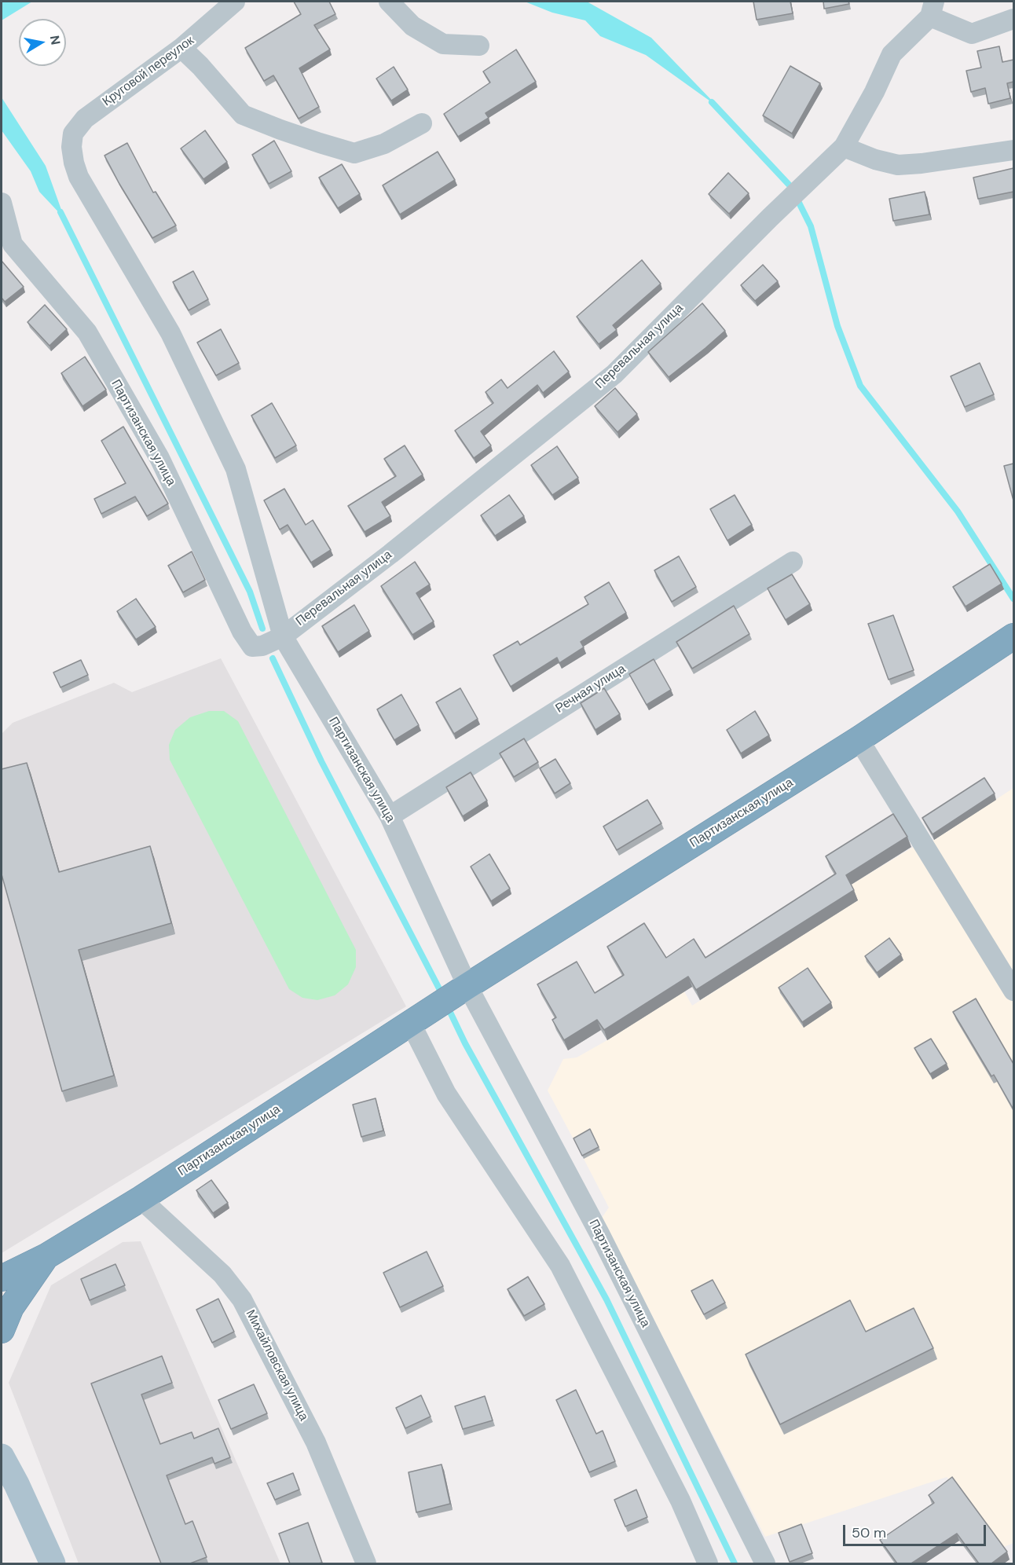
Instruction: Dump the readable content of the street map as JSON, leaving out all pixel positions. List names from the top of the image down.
{
  "streets": {
    "highway": ["Партизанская улица"],
    "street": [
      "Круговой переулок",
      "Перевальная улица",
      "Речная улица",
      "Михайловская улица"
    ]
  },
  "crossings": [
    ["Круговой переулок", "Партизанская улица"],
    ["Перевальная улица", "Партизанская улица"],
    ["Партизанская улица", "Речная улица"],
    ["Партизанская улица", "Михайловская улица"]
  ],
  "scale_bar": "50 m",
  "north": "right"
}
